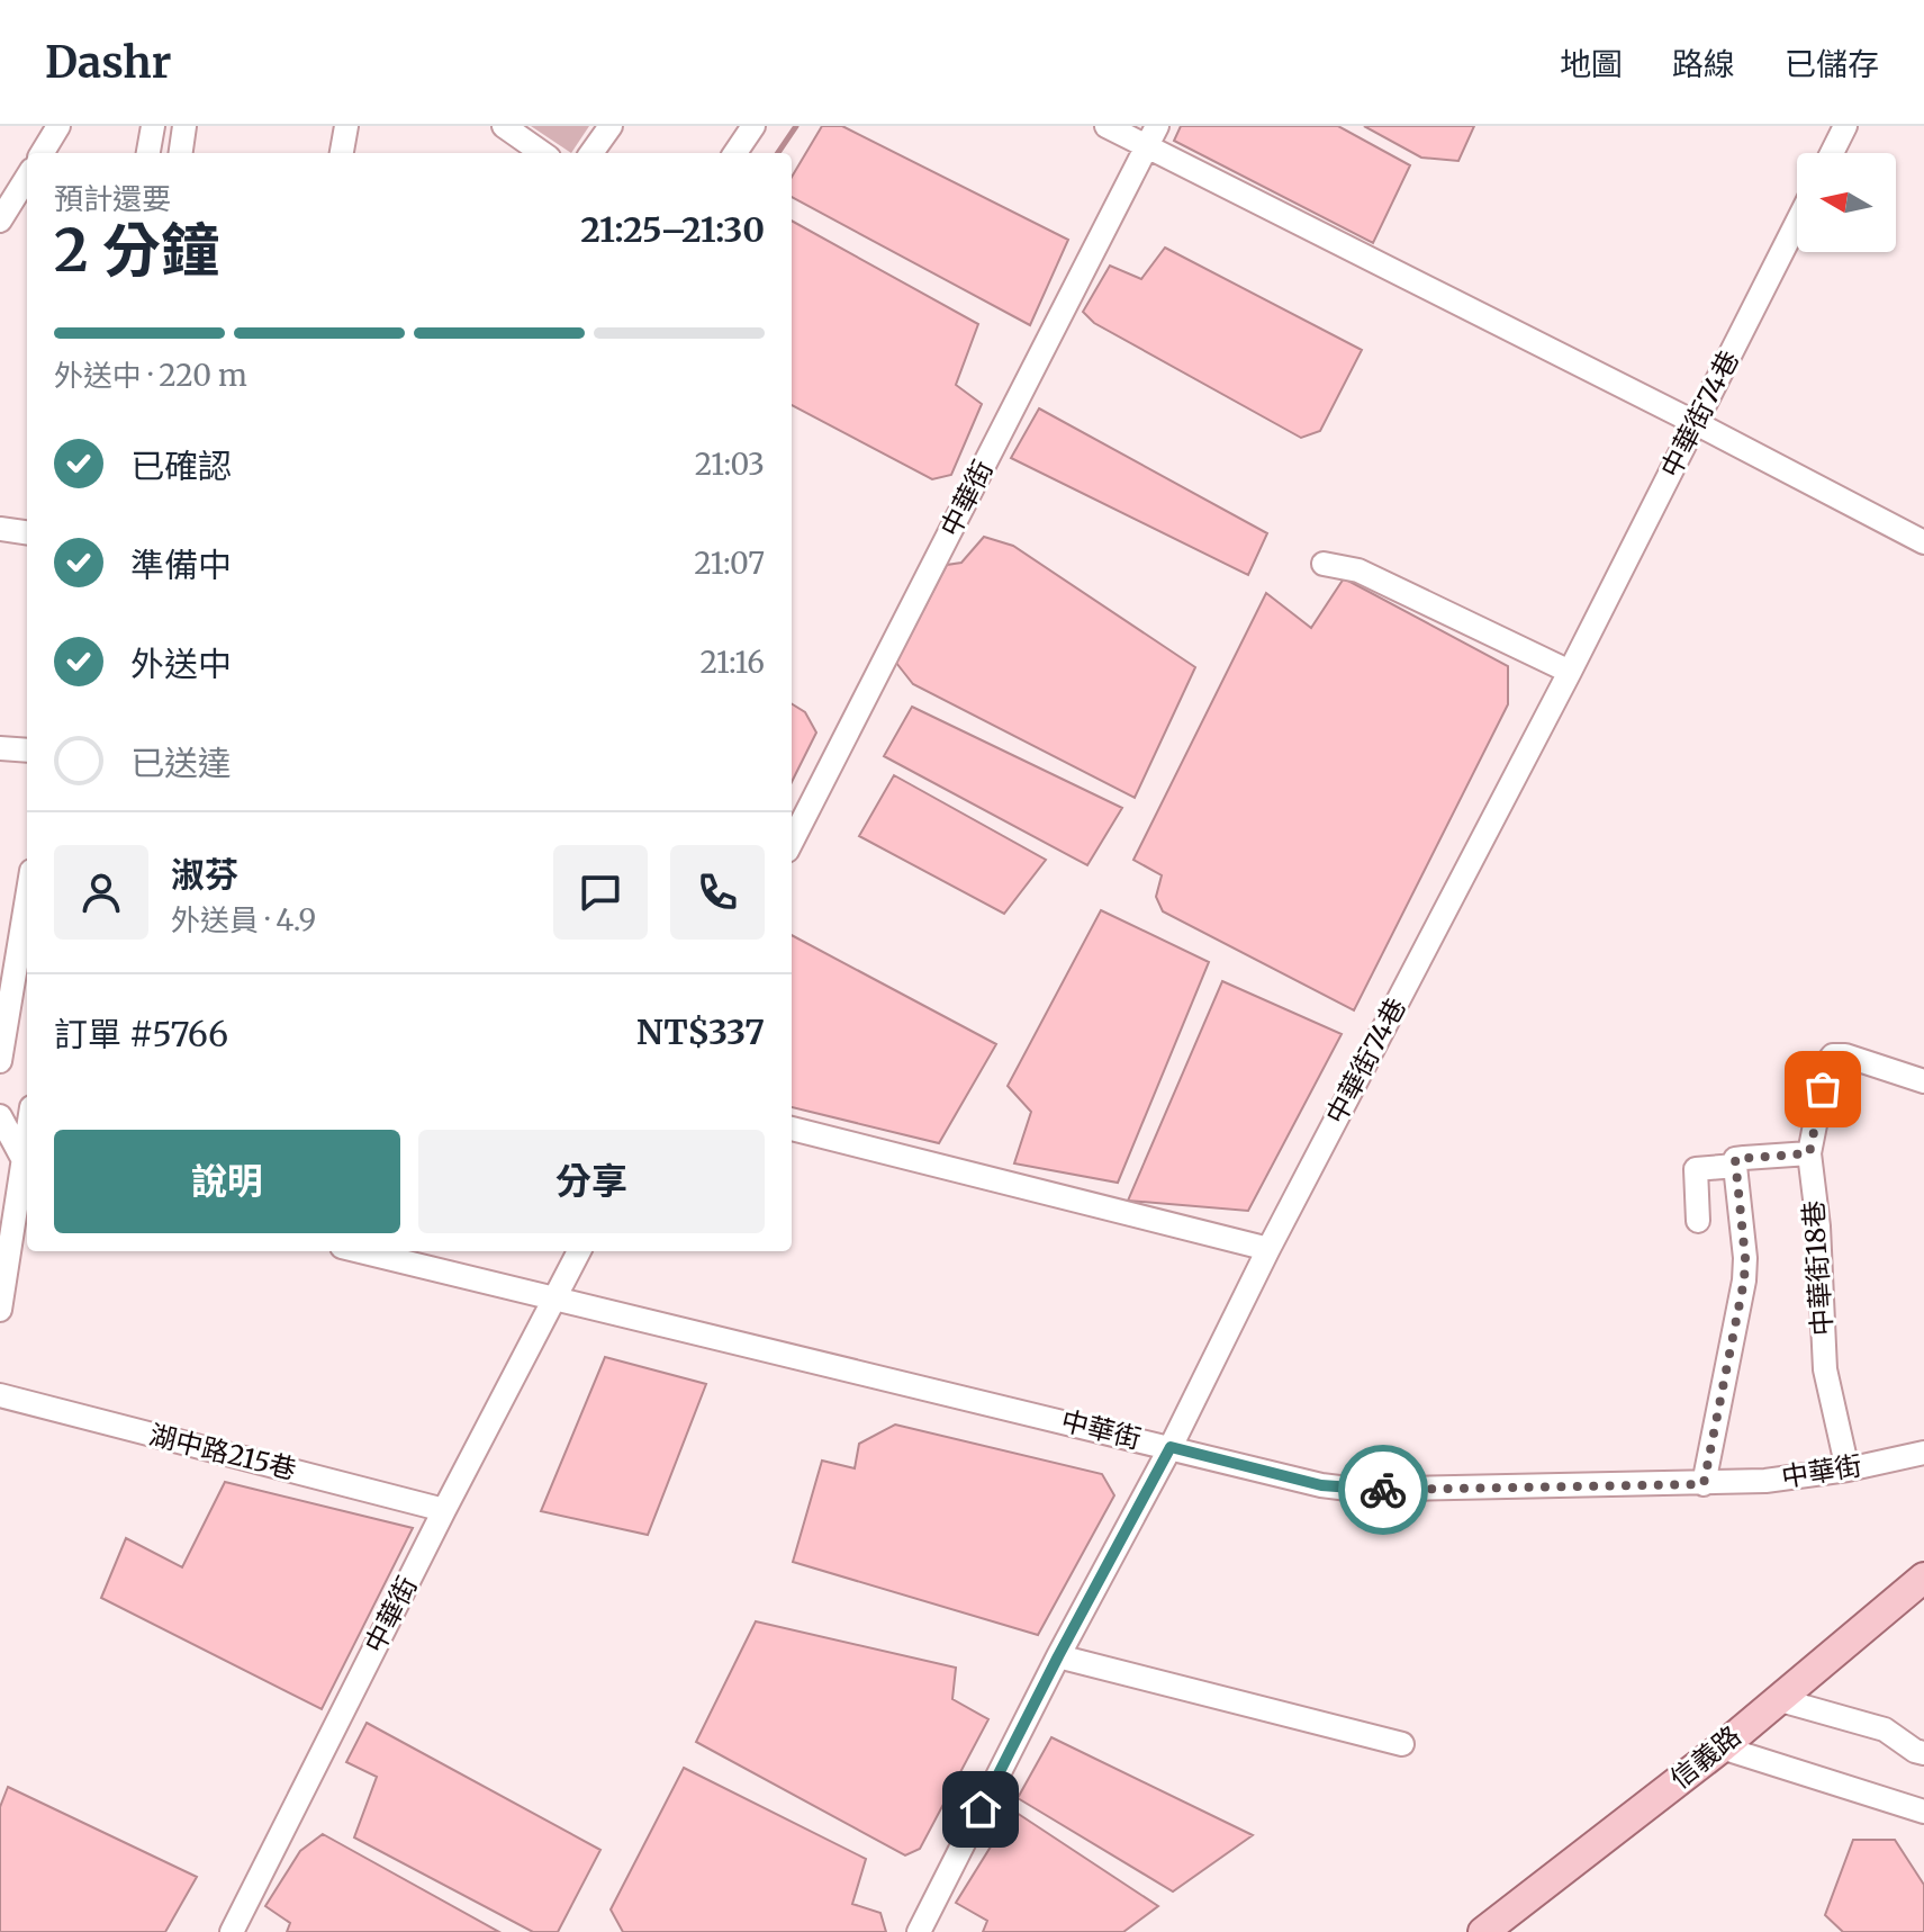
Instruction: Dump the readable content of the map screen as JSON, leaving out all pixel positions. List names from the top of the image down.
{
  "streets": {
    "main road": ["信義路"],
    "street": [
      "中華街74巷",
      "中華街",
      "中華街18巷",
      "湖中路215巷"
    ]
  },
  "crossings": [
    ["中華街74巷", "中華街"],
    ["中華街", "中華街18巷"],
    ["中華街", "湖中路215巷"]
  ],
  "north": "left",
  "page": {
    "header": "Dashr",
    "nav": ["地圖", "路線", "已儲存"],
    "heading": ["2 分鐘", "預計還要", "21:25–21:30"],
    "panel": [
      "淑芬",
      "外送員 · 4.9",
      "訂單 #5766",
      "NT$337"
    ],
    "bar": "外送中 · 220 m",
    "list": [
      ["已確認", "21:03"],
      ["準備中", "21:07"],
      ["外送中", "21:16"],
      "已送達"
    ],
    "buttons": ["說明", "分享"]
  }
}
